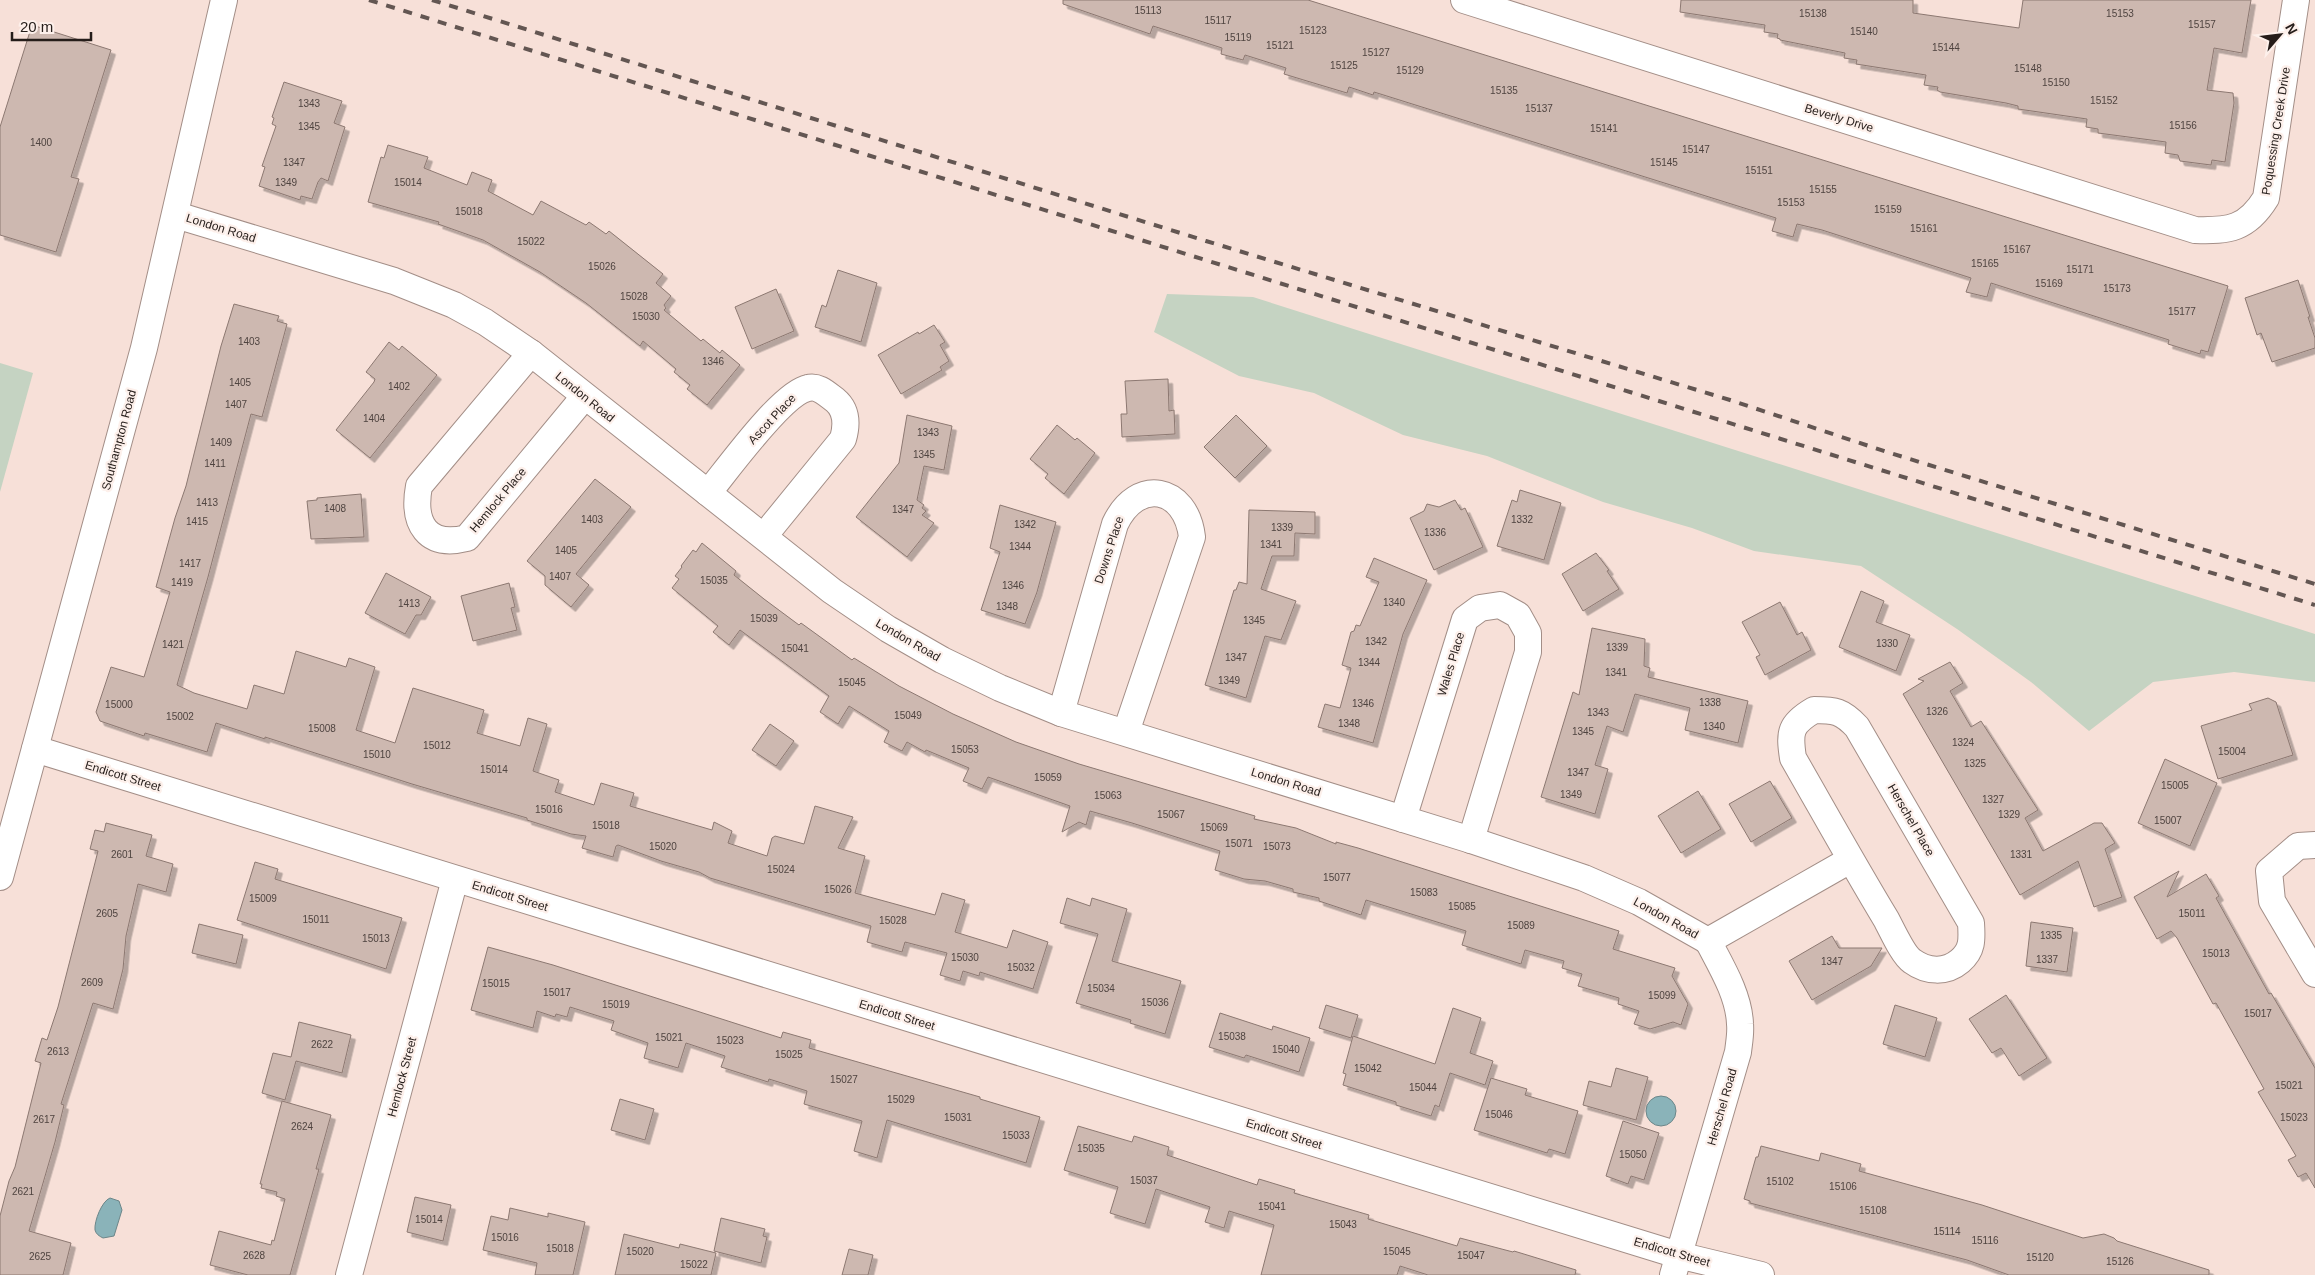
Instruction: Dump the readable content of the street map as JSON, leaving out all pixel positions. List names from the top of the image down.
{
  "streets": {
    "street": [
      "Beverly Drive",
      "Poquessing Creek Drive",
      "London Road",
      "Ascot Place",
      "Southampton Road",
      "Hemlock Place",
      "Downs Place",
      "Wales Place",
      "Endicott Street",
      "Herschel Place",
      "Hemlock Street",
      "Herschel Road"
    ]
  },
  "crossings": [
    ["Beverly Drive", "Poquessing Creek Drive"],
    ["London Road", "Ascot Place"],
    ["London Road", "Southampton Road"],
    ["London Road", "Hemlock Place"],
    ["London Road", "Downs Place"],
    ["London Road", "Wales Place"],
    ["London Road", "Herschel Road"],
    ["Southampton Road", "Endicott Street"],
    ["Endicott Street", "Hemlock Street"],
    ["Endicott Street", "Herschel Road"]
  ],
  "house_numbers": [
    "15113",
    "15138",
    "15153",
    "15117",
    "15157",
    "15123",
    "15140",
    "15119",
    "15121",
    "15144",
    "15127",
    "15125",
    "15148",
    "15129",
    "15150",
    "15135",
    "15152",
    "1343",
    "15137",
    "15156",
    "1345",
    "15141",
    "1400",
    "15147",
    "1347",
    "15145",
    "15151",
    "1349",
    "15014",
    "15155",
    "15153",
    "15159",
    "15018",
    "15161",
    "15022",
    "15167",
    "15165",
    "15026",
    "15171",
    "15169",
    "15173",
    "15028",
    "15177",
    "15030",
    "1403",
    "1346",
    "1405",
    "1402",
    "1407",
    "1404",
    "1343",
    "1409",
    "1345",
    "1411",
    "1413",
    "1408",
    "1347",
    "1403",
    "1332",
    "1415",
    "1342",
    "1339",
    "1336",
    "1341",
    "1344",
    "1405",
    "1417",
    "1407",
    "15035",
    "1419",
    "1346",
    "1340",
    "1413",
    "1348",
    "15039",
    "1345",
    "1342",
    "1330",
    "1421",
    "1339",
    "15041",
    "1347",
    "1344",
    "1341",
    "1349",
    "15045",
    "1338",
    "1346",
    "15000",
    "1326",
    "1343",
    "15049",
    "15002",
    "1348",
    "1340",
    "15008",
    "1345",
    "1324",
    "15012",
    "15053",
    "15004",
    "15010",
    "1325",
    "15014",
    "1347",
    "15059",
    "15005",
    "1349",
    "15063",
    "1327",
    "15016",
    "15067",
    "1329",
    "15007",
    "15018",
    "15069",
    "15071",
    "15020",
    "15073",
    "2601",
    "1331",
    "15024",
    "15077",
    "15026",
    "15083",
    "15009",
    "15085",
    "2605",
    "15011",
    "15011",
    "15028",
    "15089",
    "1335",
    "15013",
    "15013",
    "15030",
    "1337",
    "1347",
    "15032",
    "2609",
    "15015",
    "15034",
    "15017",
    "15099",
    "15036",
    "15019",
    "15017",
    "15038",
    "15021",
    "15023",
    "2622",
    "15040",
    "2613",
    "15025",
    "15042",
    "15027",
    "15021",
    "15044",
    "15029",
    "15046",
    "15031",
    "15023",
    "2617",
    "2624",
    "15033",
    "15035",
    "15050",
    "15037",
    "15102",
    "15106",
    "2621",
    "15041",
    "15108",
    "15014",
    "15043",
    "15114",
    "15016",
    "15116",
    "15018",
    "15020",
    "15045",
    "2628",
    "15047",
    "2625",
    "15120",
    "15126",
    "15022"
  ],
  "scale_bar": "20 m",
  "north": "top right"
}
